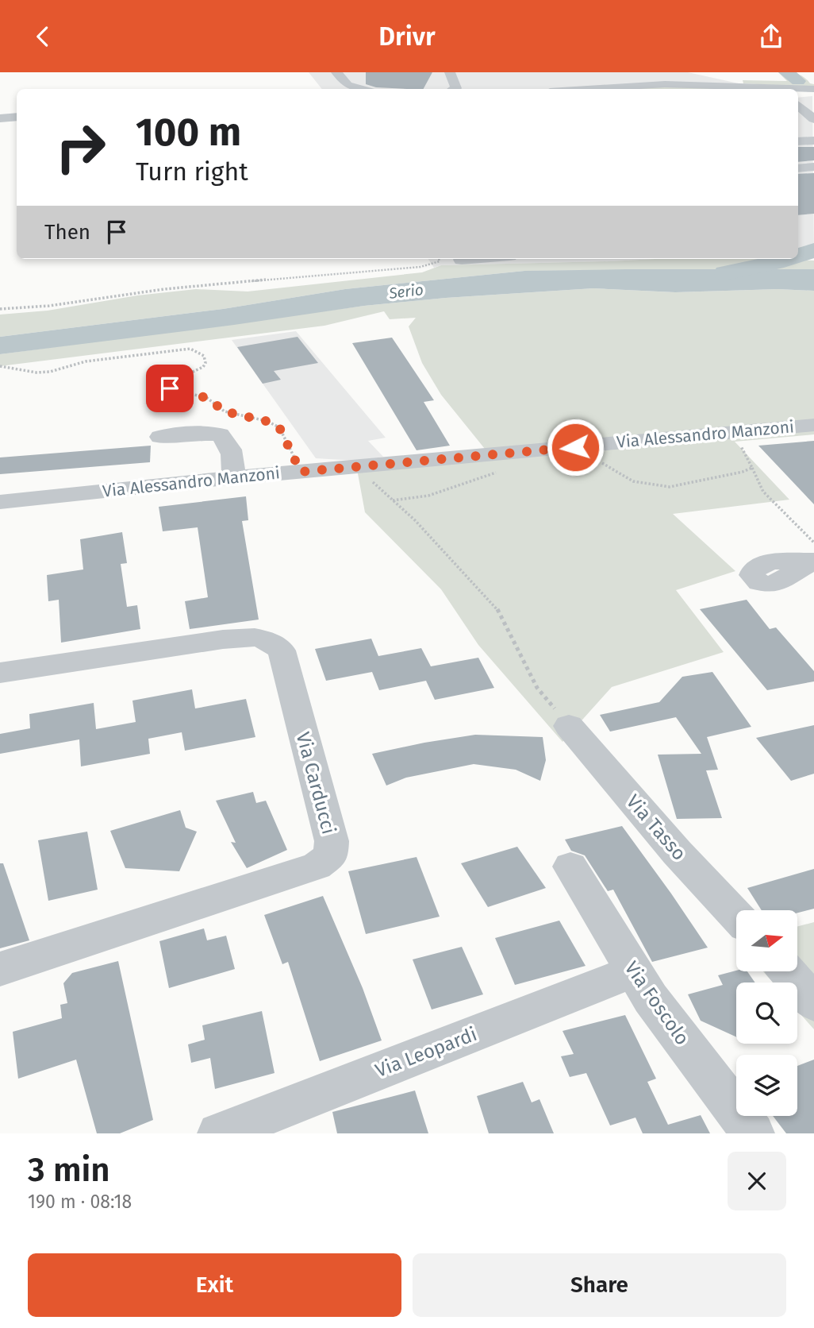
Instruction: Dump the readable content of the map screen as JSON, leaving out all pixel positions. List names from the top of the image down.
{
  "streets": {
    "street": [
      "Via Alessandro Manzoni",
      "Via Carducci",
      "Via Tasso",
      "Via Foscolo",
      "Via Leopardi"
    ]
  },
  "crossings": [
    ["Via Foscolo", "Via Leopardi"]
  ],
  "water": ["Serio"],
  "north": "right",
  "page": {
    "header": "Drivr",
    "turn": ["100 m", "Turn right"],
    "then": "Then",
    "heading": ["3 min", "190 m · 08:18"],
    "buttons": ["Exit", "Share"]
  }
}
